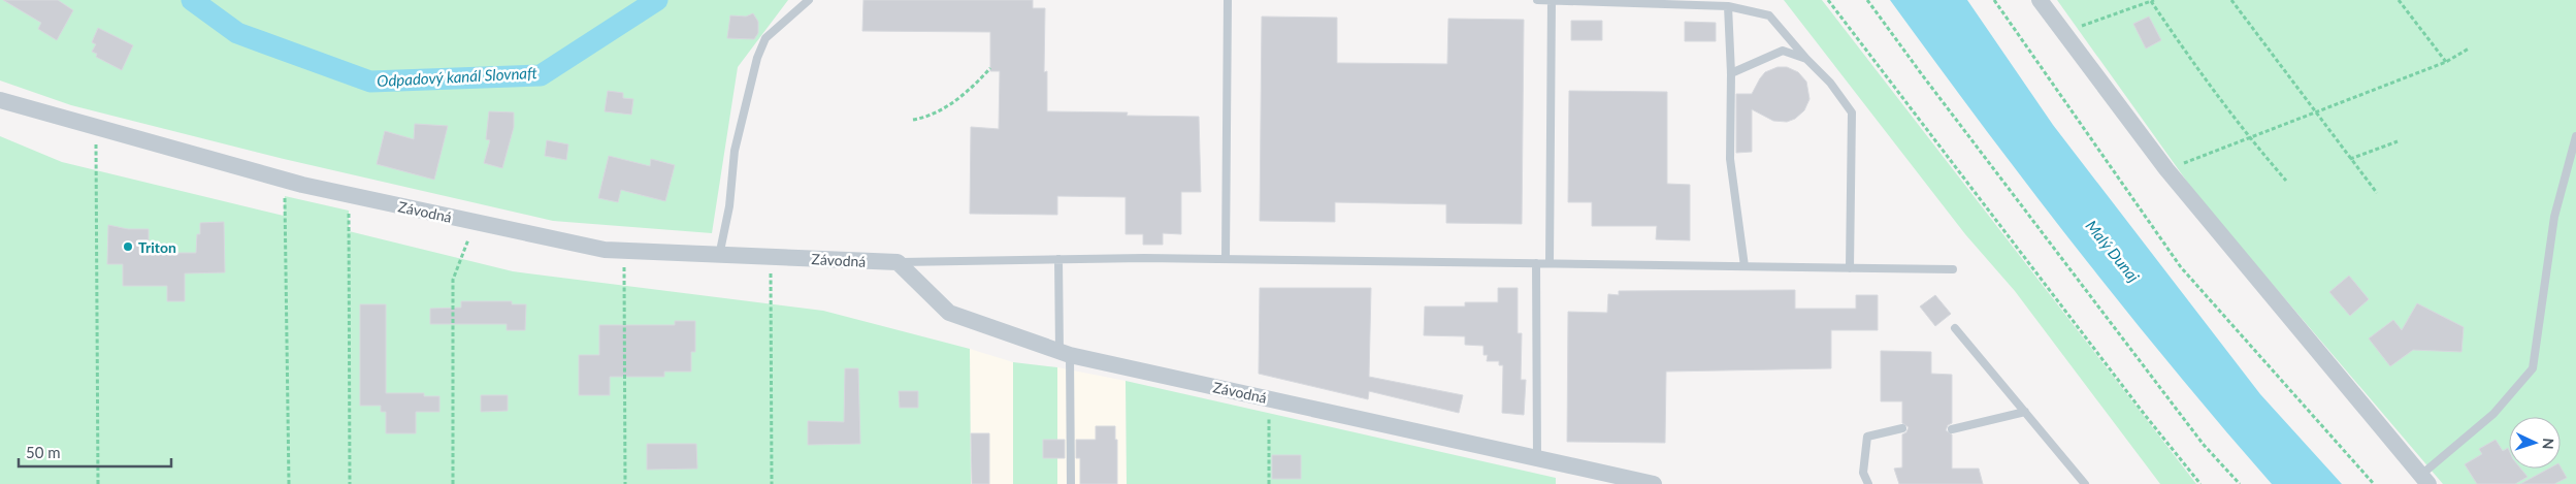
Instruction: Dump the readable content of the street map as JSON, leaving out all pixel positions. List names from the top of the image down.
{
  "streets": {
    "street": ["Závodná"]
  },
  "water": ["Odpadový kanál Slovnaft", "Malý Dunaj"],
  "places": ["Triton"],
  "scale_bar": "50 m",
  "north": "right"
}
